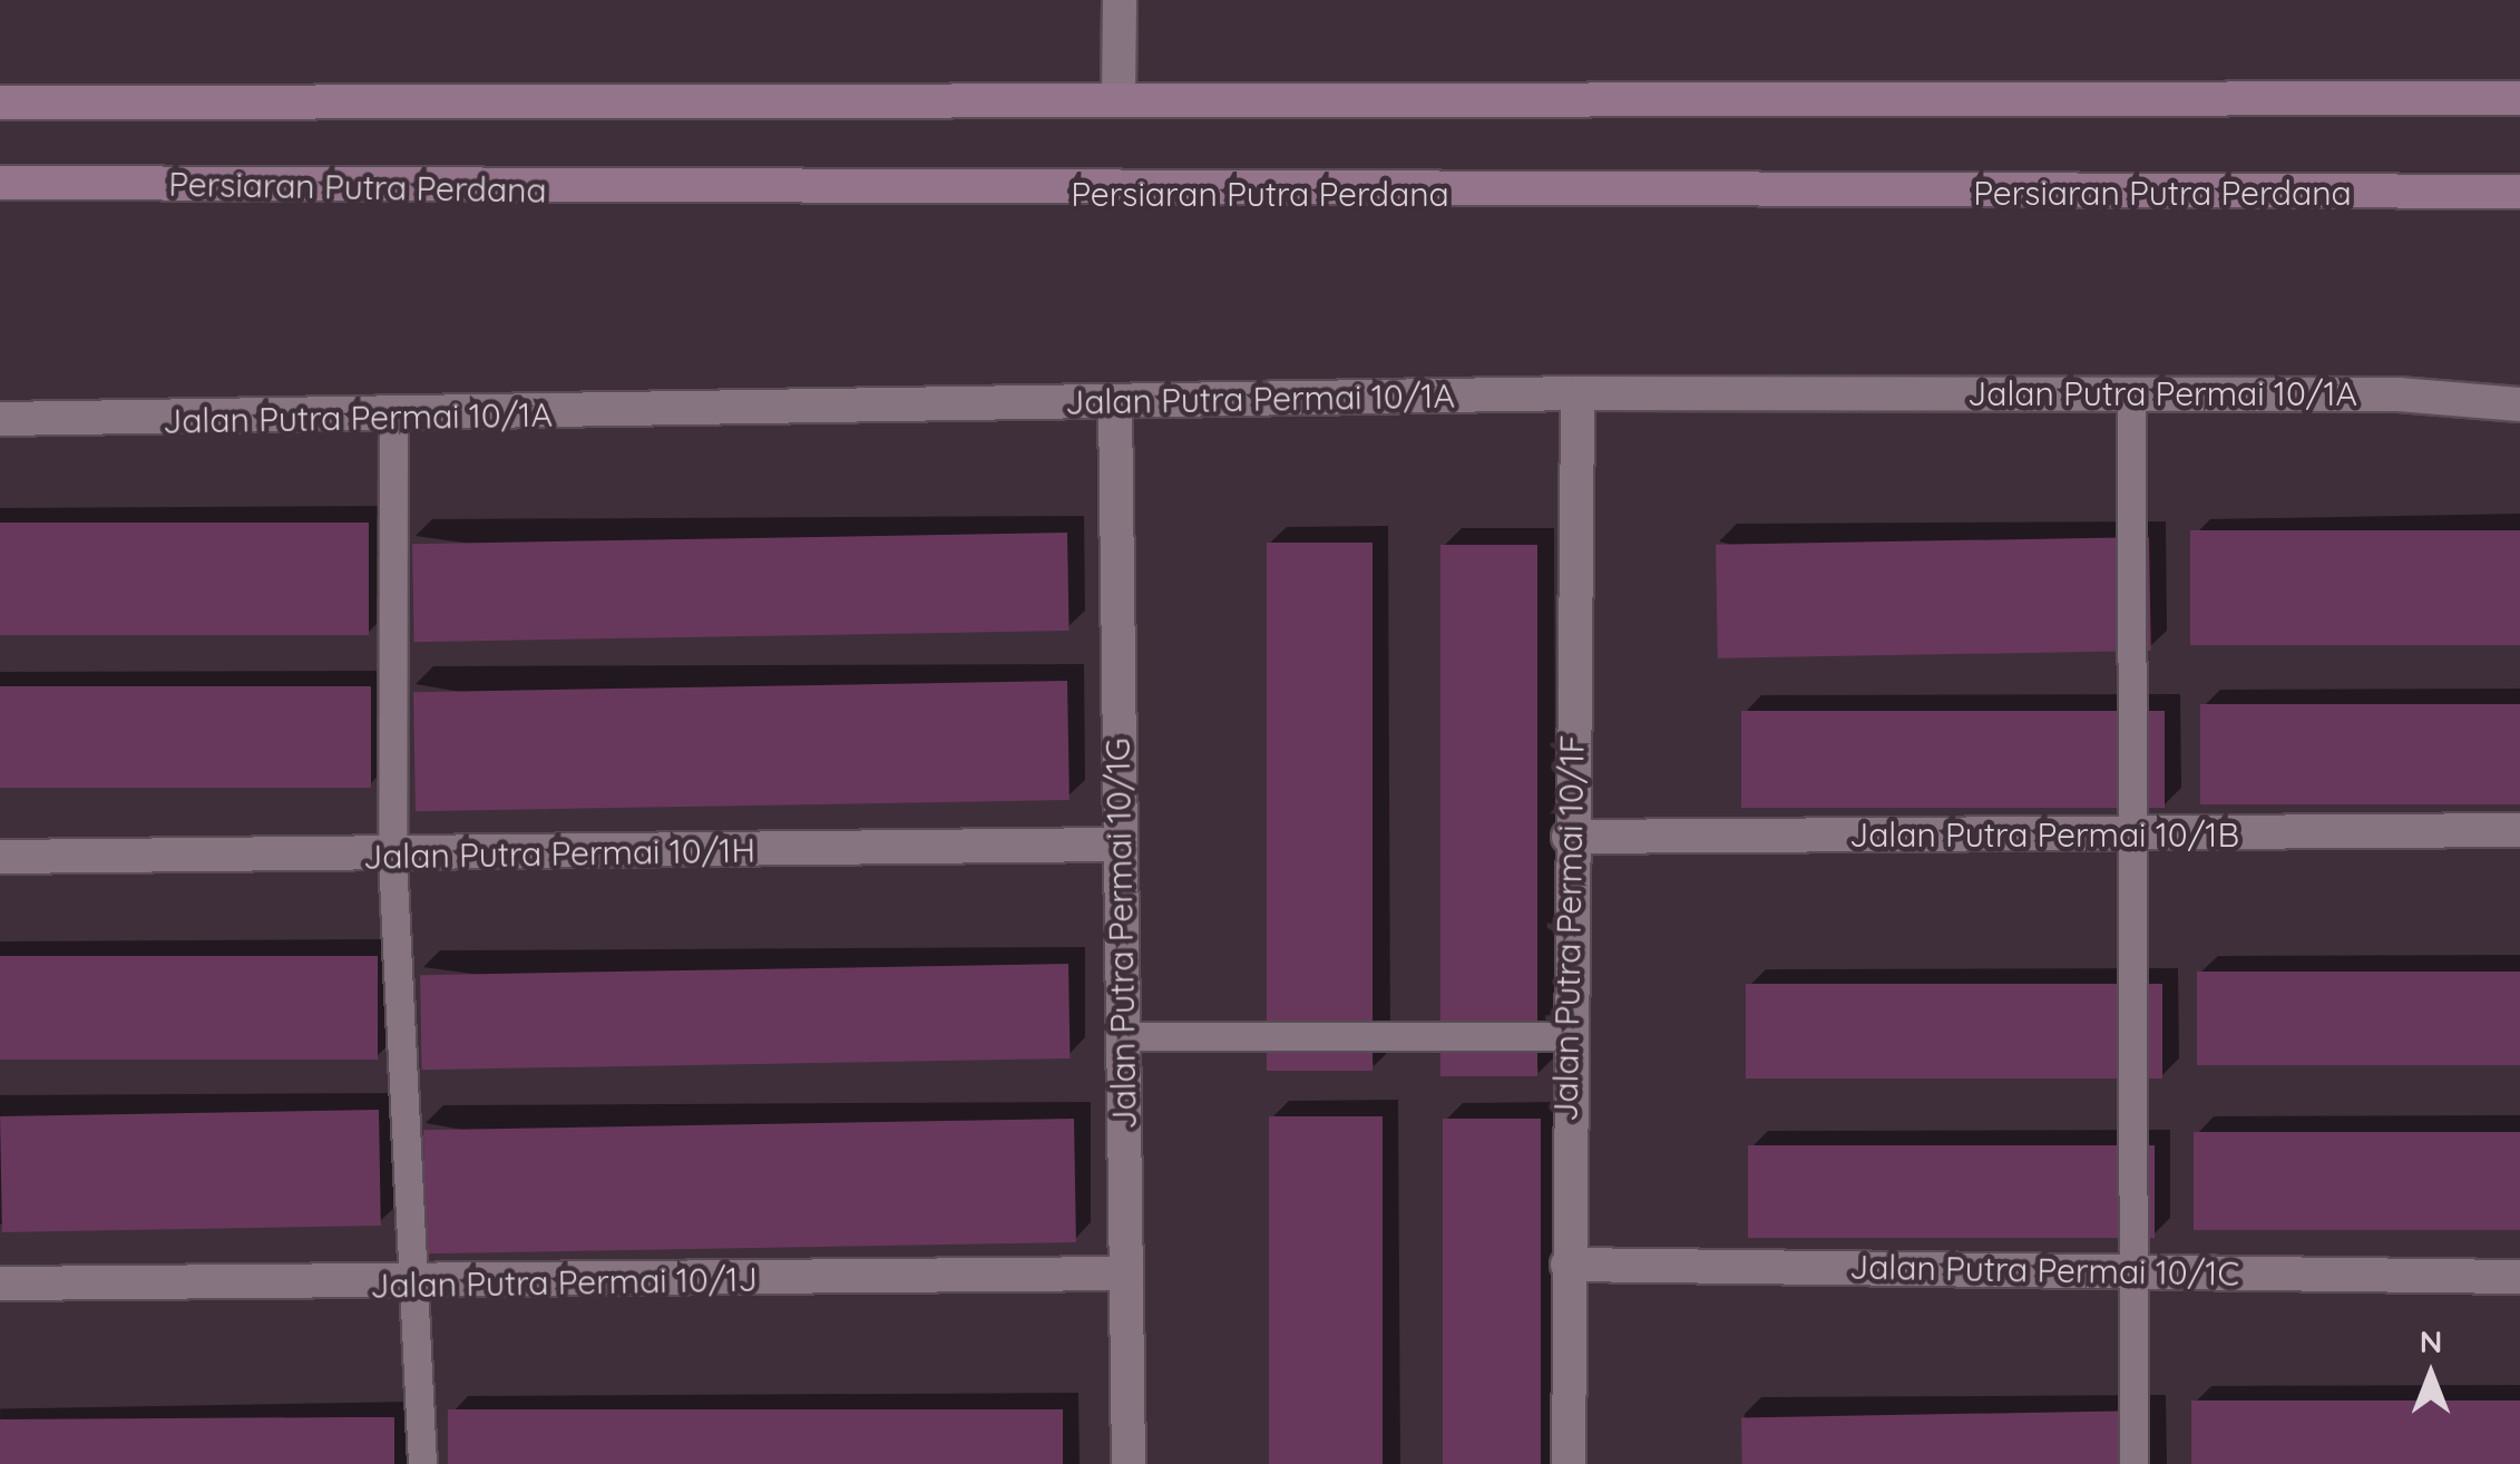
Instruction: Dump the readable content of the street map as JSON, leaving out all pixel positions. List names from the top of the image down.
{
  "streets": {
    "main road": ["Persiaran Putra Perdana"],
    "street": [
      "Jalan Putra Permai 10/1A",
      "Jalan Putra Permai 10/1B",
      "Jalan Putra Permai 10/1H",
      "Jalan Putra Permai 10/1F",
      "Jalan Putra Permai 10/1G",
      "Jalan Putra Permai 10/1C",
      "Jalan Putra Permai 10/1J"
    ]
  },
  "crossings": [
    ["Jalan Putra Permai 10/1A", "Jalan Putra Permai 10/1F"],
    ["Jalan Putra Permai 10/1A", "Jalan Putra Permai 10/1G"],
    ["Jalan Putra Permai 10/1B", "Jalan Putra Permai 10/1F"],
    ["Jalan Putra Permai 10/1H", "Jalan Putra Permai 10/1G"],
    ["Jalan Putra Permai 10/1F", "Jalan Putra Permai 10/1C"],
    ["Jalan Putra Permai 10/1G", "Jalan Putra Permai 10/1J"]
  ],
  "north": "top"
}
